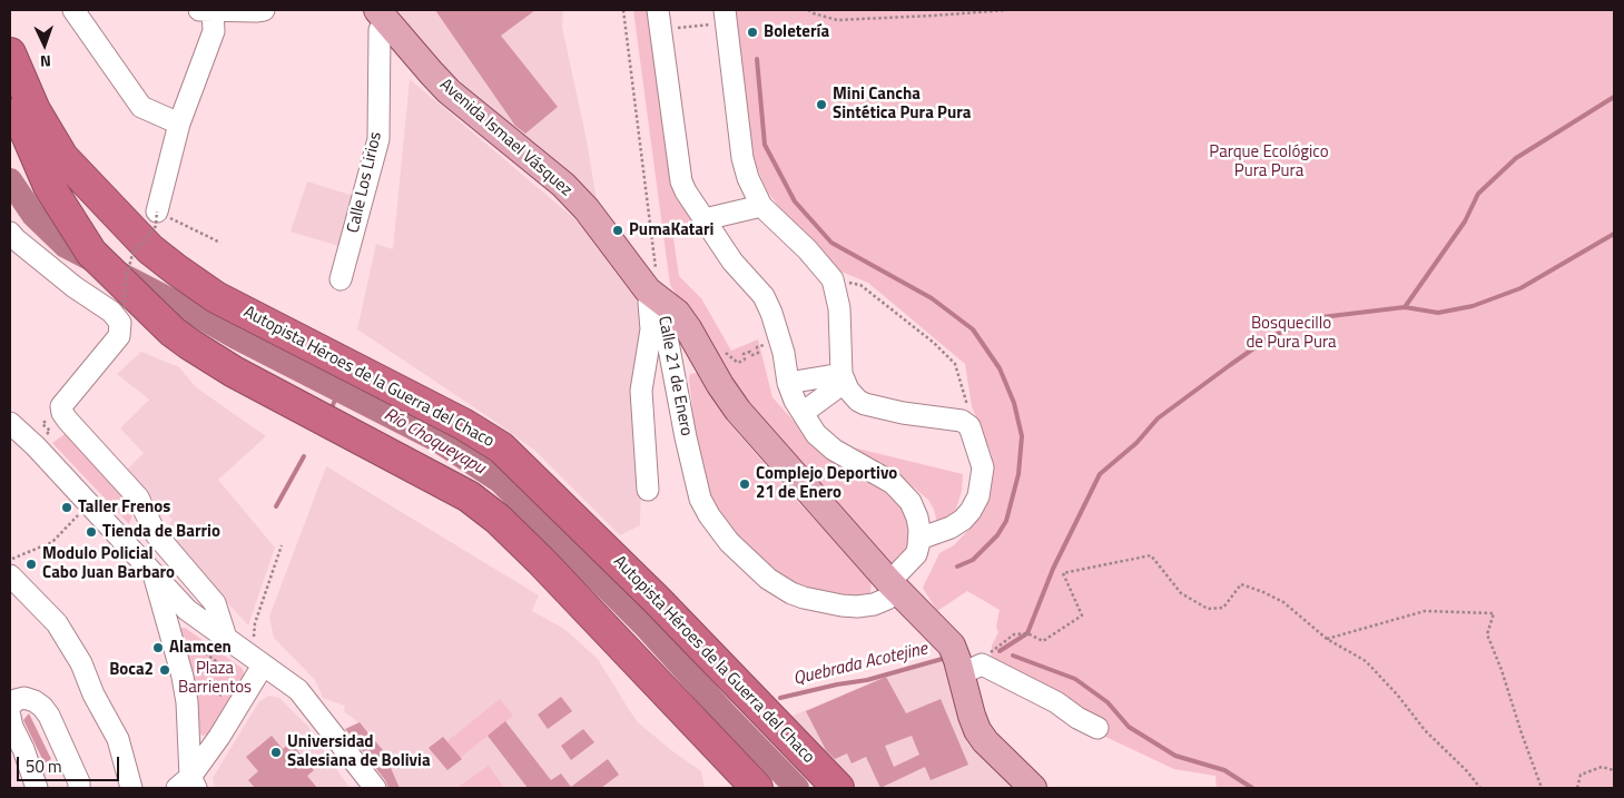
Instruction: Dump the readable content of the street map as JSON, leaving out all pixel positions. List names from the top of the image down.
{
  "streets": {
    "highway": ["Autopista Héroes de la Guerra del Chaco"],
    "main road": ["Avenida Ismael Vásquez"],
    "street": ["Calle Los Lirios", "Calle 21 de Enero"]
  },
  "crossings": [
    ["Avenida Ismael Vásquez", "Calle Los Lirios"],
    ["Avenida Ismael Vásquez", "Calle 21 de Enero"]
  ],
  "water": ["Río Choqueyapu", "Quebrada Acotejine"],
  "parks": ["Parque Ecológico Pura Pura", "Bosquecillo de Pura Pura", "Plaza Barrientos"],
  "places": [
    "Boletería",
    "Mini Cancha Sintética Pura Pura",
    "PumaKatari",
    "Complejo Deportivo 21 de Enero",
    "Taller Frenos",
    "Tienda de Barrio",
    "Modulo Policial Cabo Juan Barbaro",
    "Alamcen",
    "Boca2",
    "Universidad Salesiana de Bolivia"
  ],
  "scale_bar": "50 m",
  "north": "bottom"
}
